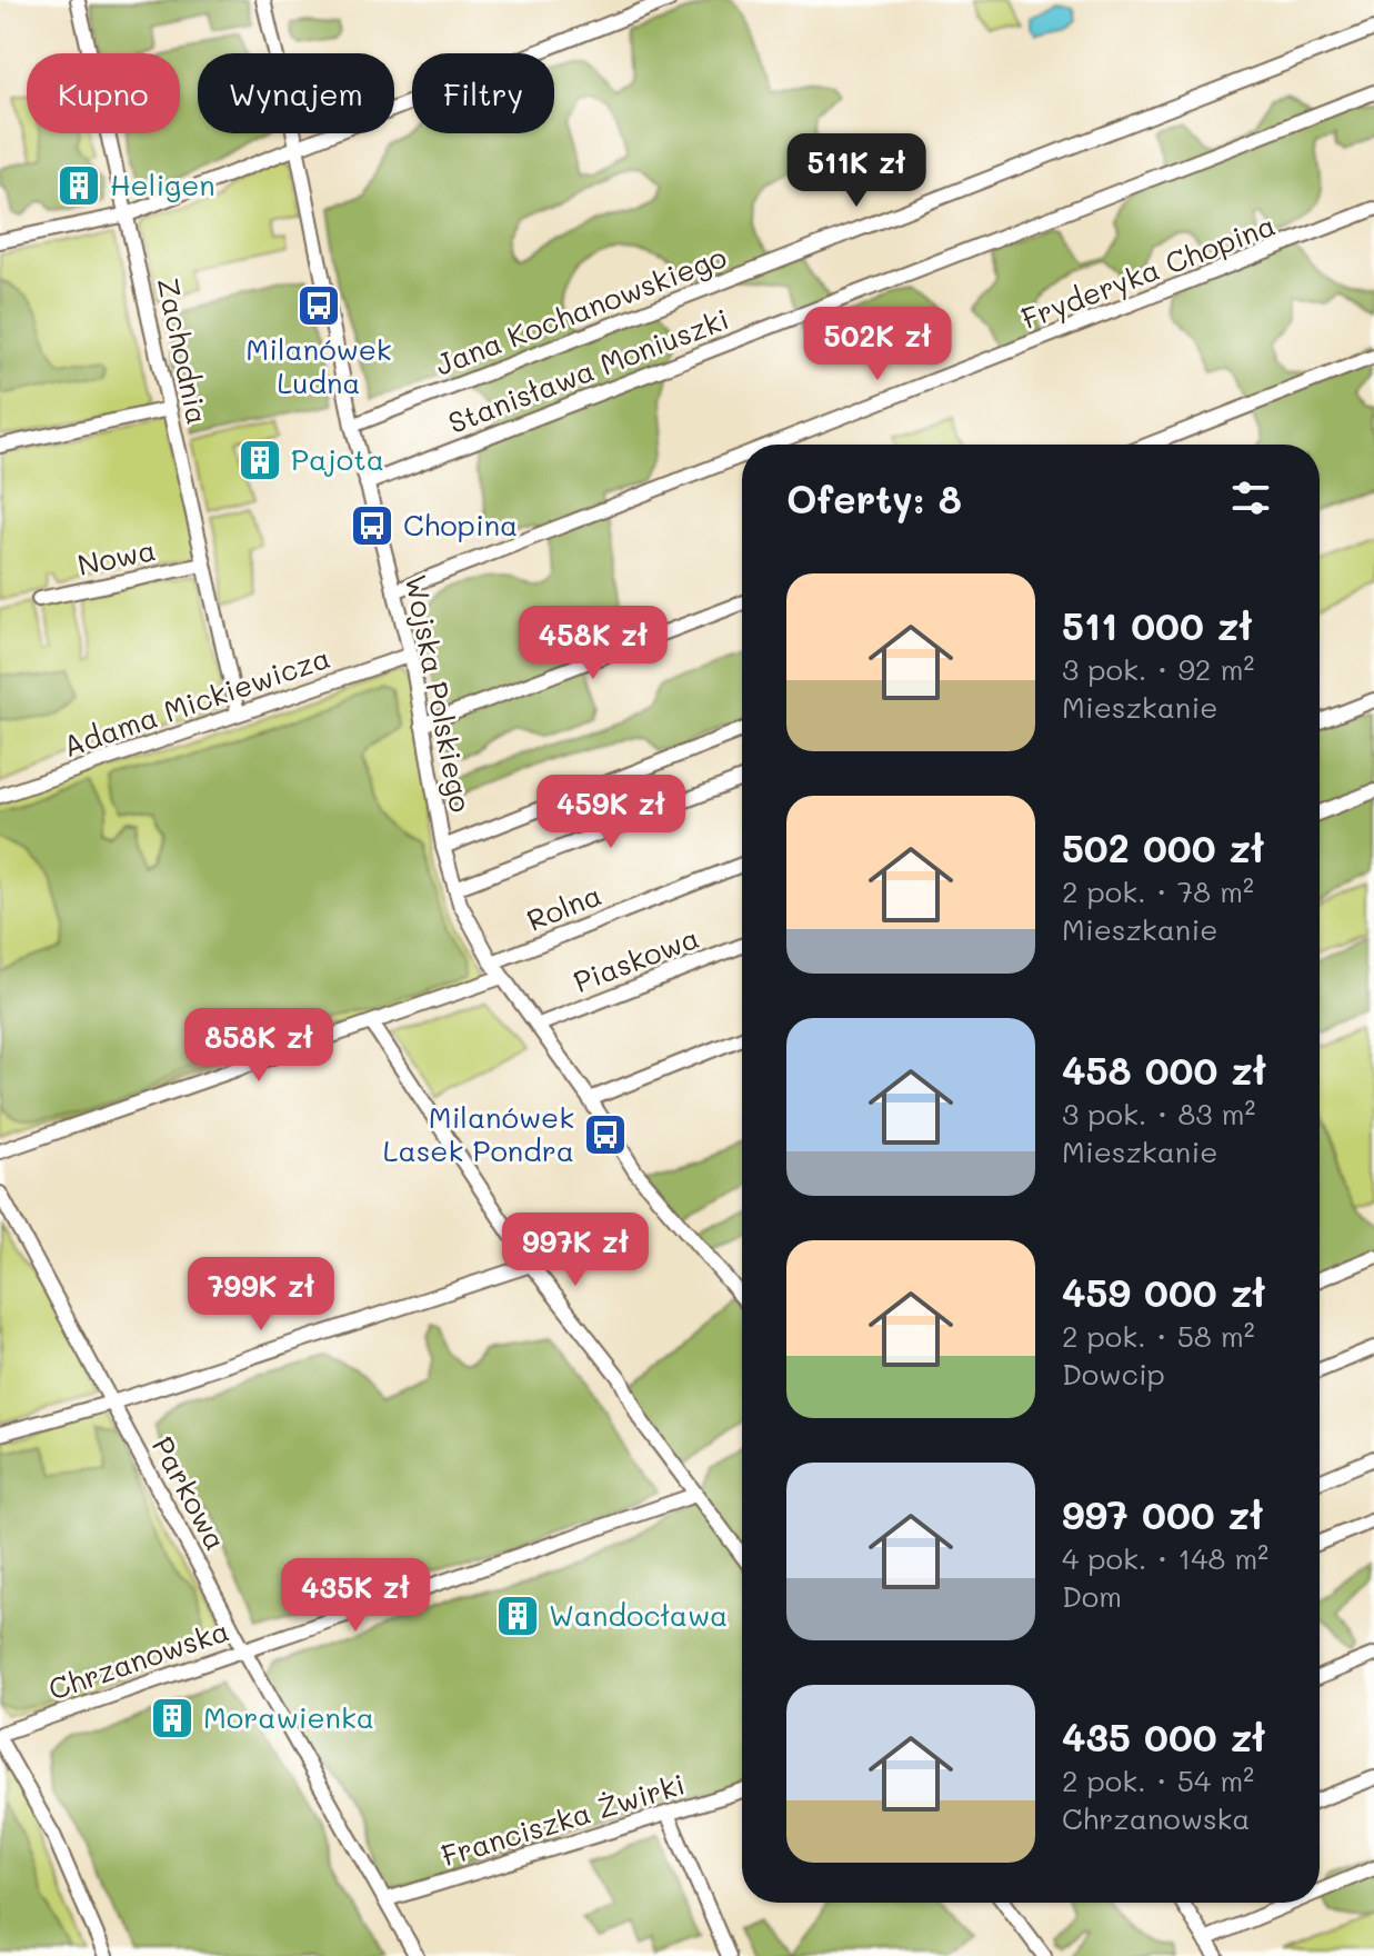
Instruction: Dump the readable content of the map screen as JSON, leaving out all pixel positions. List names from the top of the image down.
{
  "streets": {
    "street": [
      "Fryderyka Chopina",
      "Jana Kochanowskiego",
      "Zachodnia",
      "Stanisława Moniuszki",
      "Nowa",
      "Wojska Polskiego",
      "Adama Mickiewicza",
      "Rolna",
      "Piaskowa",
      "Parkowa",
      "Chrzanowska",
      "Franciszka Żwirki"
    ]
  },
  "crossings": [
    ["Fryderyka Chopina", "Wojska Polskiego"],
    ["Jana Kochanowskiego", "Wojska Polskiego"],
    ["Zachodnia", "Nowa"],
    ["Zachodnia", "Adama Mickiewicza"],
    ["Stanisława Moniuszki", "Wojska Polskiego"],
    ["Wojska Polskiego", "Adama Mickiewicza"],
    ["Wojska Polskiego", "Rolna"],
    ["Wojska Polskiego", "Piaskowa"],
    ["Parkowa", "Chrzanowska"],
    ["Parkowa", "Franciszka Żwirki"]
  ],
  "places": {
    "building": [
      "Heligen",
      "Pajota",
      "Wandocława",
      "Morawienka"
    ],
    "bus stop": ["Milanówek Ludna", "Chopina", "Milanówek Lasek Pondra"]
  },
  "page": {
    "chip": ["Kupno", "Wynajem", "Filtry"],
    "price": [
      "511K zł",
      "502K zł",
      "458K zł",
      "459K zł",
      "858K zł",
      "997K zł",
      "799K zł",
      "435K zł"
    ],
    "heading": "Oferty: 8",
    "list": [
      {
        "name": "511 000 zł",
        "note": "3 pok. · 92 m² · Mieszkanie"
      },
      {
        "name": "502 000 zł",
        "note": "2 pok. · 78 m² · Mieszkanie"
      },
      {
        "name": "458 000 zł",
        "note": "3 pok. · 83 m² · Mieszkanie"
      },
      {
        "name": "459 000 zł",
        "note": "2 pok. · 58 m² · Dowcip"
      },
      {
        "name": "997 000 zł",
        "note": "4 pok. · 148 m² · Dom"
      },
      {
        "name": "435 000 zł",
        "note": "2 pok. · 54 m² · Chrzanowska"
      }
    ]
  }
}
